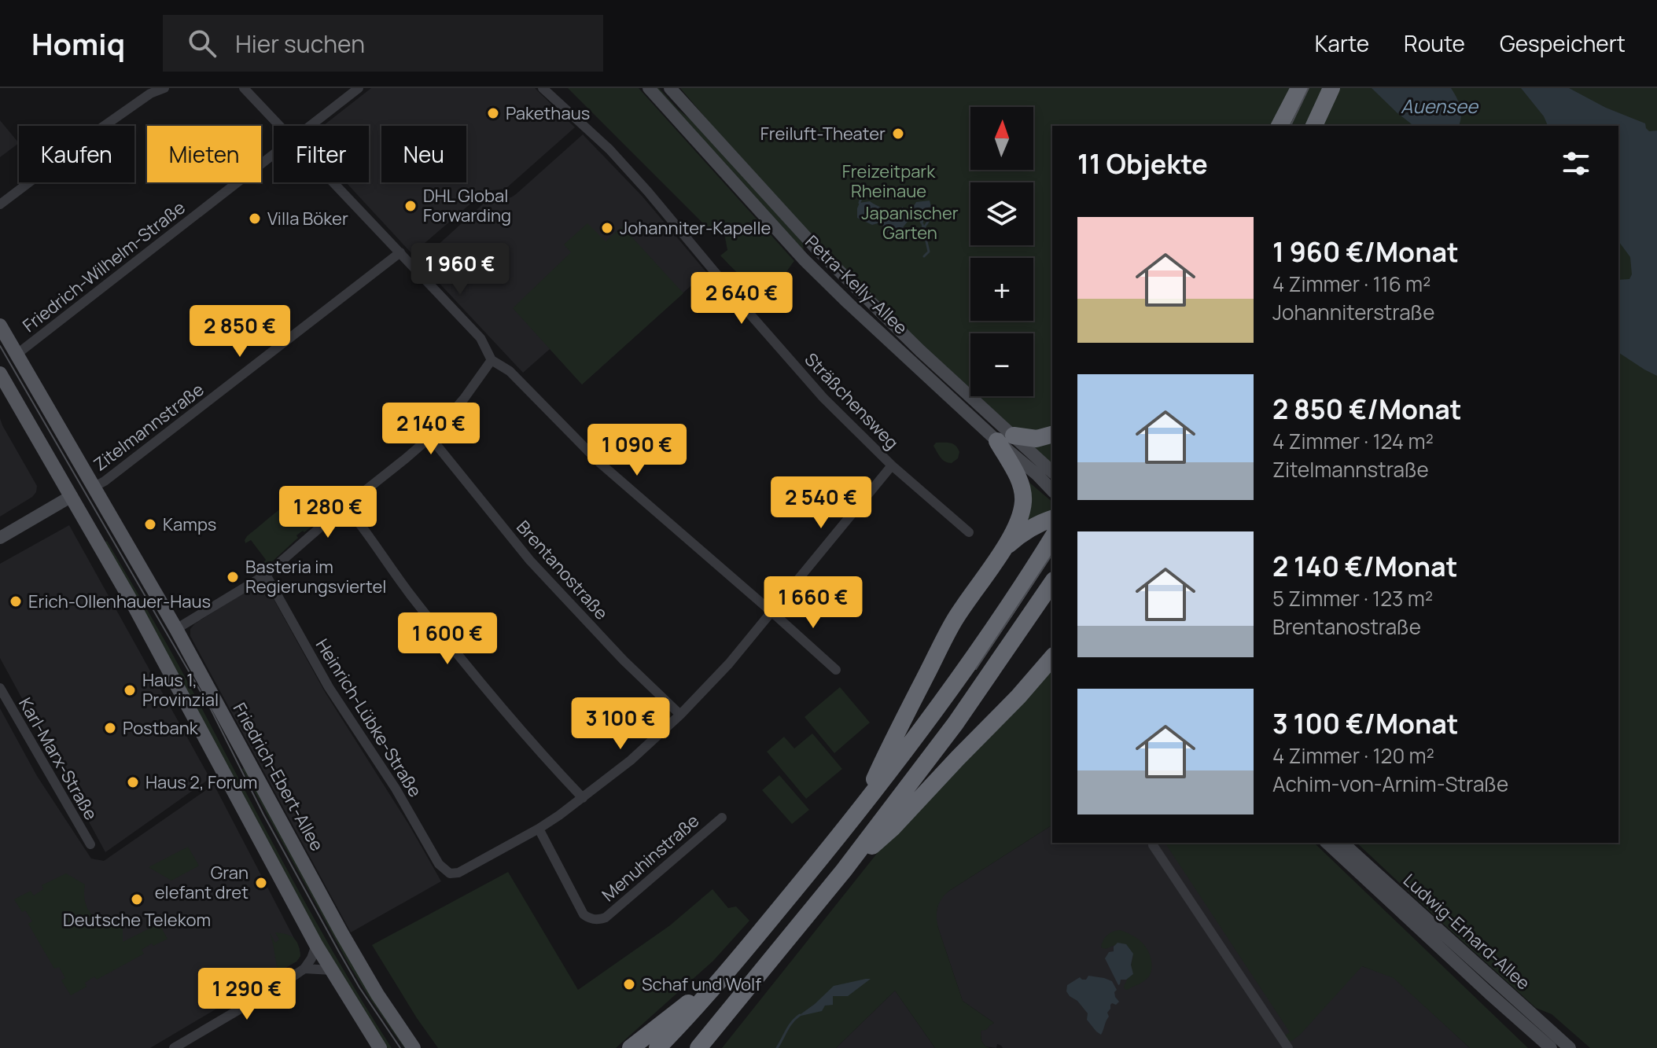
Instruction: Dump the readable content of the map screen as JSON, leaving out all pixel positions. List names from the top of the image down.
{
  "streets": {
    "main road": ["Petra-Kelly-Allee", "Friedrich-Ebert-Allee", "Ludwig-Erhard-Allee"],
    "street": [
      "Friedrich-Wilhelm-Straße",
      "Sträßchensweg",
      "Zitelmannstraße",
      "Brentanostraße",
      "Heinrich-Lübke-Straße",
      "Karl-Marx-Straße",
      "Menuhinstraße"
    ]
  },
  "crossings": [
    ["Friedrich-Wilhelm-Straße", "Friedrich-Ebert-Allee"],
    ["Zitelmannstraße", "Friedrich-Ebert-Allee"],
    ["Heinrich-Lübke-Straße", "Menuhinstraße"]
  ],
  "water": ["Auensee"],
  "parks": ["Freizeitpark Rheinaue", "Japanischer Garten"],
  "places": [
    "Pakethaus",
    "Freiluft-Theater",
    "DHL Global Forwarding",
    "Villa Böker",
    "Johanniter-Kapelle",
    "Kamps",
    "Basteria im Regierungsviertel",
    "Erich-Ollenhauer-Haus",
    "Haus 1, Provinzial",
    "Postbank",
    "Haus 2, Forum",
    "Gran elefant dret",
    "Deutsche Telekom",
    "Schaf und Wolf"
  ],
  "north": "top",
  "page": {
    "header": "Homiq",
    "search": "Hier suchen",
    "nav": ["Karte", "Route", "Gespeichert"],
    "map_buttons": ["+", "−"],
    "chip": [
      "Kaufen",
      "Mieten",
      "Filter",
      "Neu"
    ],
    "heading": "11 Objekte",
    "list": [
      {
        "name": "1 960 €/Monat",
        "note": "4 Zimmer · 116 m² · Johanniterstraße"
      },
      {
        "name": "2 850 €/Monat",
        "note": "4 Zimmer · 124 m² · Zitelmannstraße"
      },
      {
        "name": "2 140 €/Monat",
        "note": "5 Zimmer · 123 m² · Brentanostraße"
      },
      {
        "name": "3 100 €/Monat",
        "note": "4 Zimmer · 120 m² · Achim-von-Arnim-Straße"
      }
    ],
    "price": [
      "1 960 €",
      "2 640 €",
      "2 850 €",
      "2 140 €",
      "1 090 €",
      "2 540 €",
      "1 280 €",
      "1 660 €",
      "1 600 €",
      "3 100 €",
      "1 290 €"
    ]
  }
}
